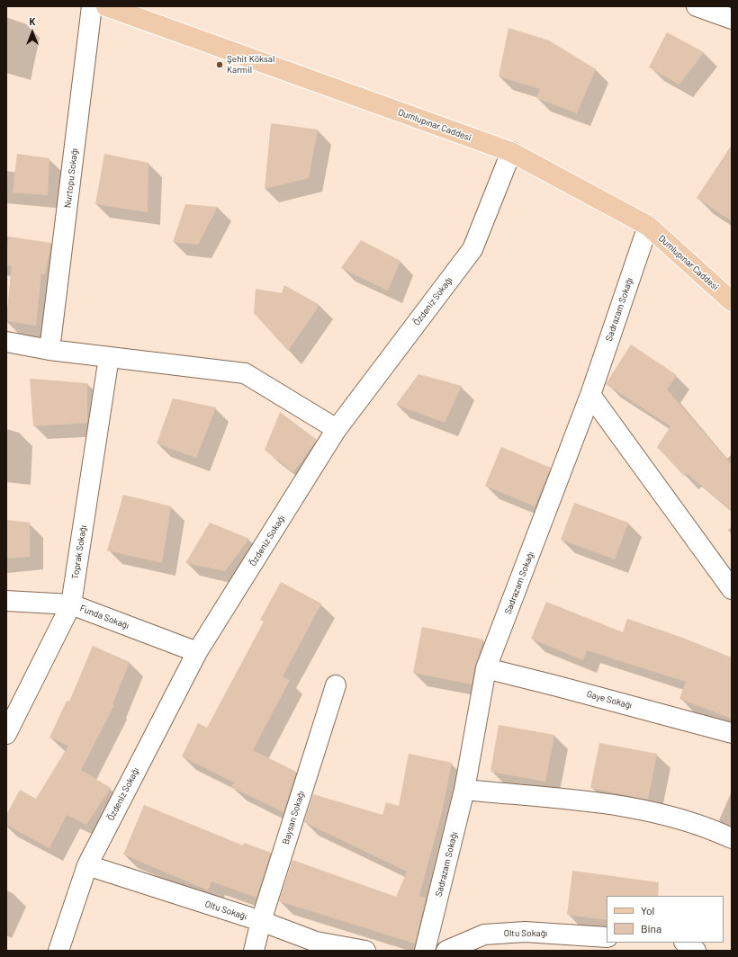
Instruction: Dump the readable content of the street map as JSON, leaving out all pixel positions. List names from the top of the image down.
{
  "streets": {
    "main road": ["Dumlupınar Caddesi"],
    "street": [
      "Nurtopu Sokağı",
      "Özdeniz Sokağı",
      "Sadrazam Sokağı",
      "Toprak Sokağı",
      "Funda Sokağı",
      "Gaye Sokağı",
      "Baysan Sokağı",
      "Oltu Sokağı"
    ]
  },
  "crossings": [
    ["Dumlupınar Caddesi", "Özdeniz Sokağı"],
    ["Dumlupınar Caddesi", "Sadrazam Sokağı"],
    ["Özdeniz Sokağı", "Funda Sokağı"],
    ["Özdeniz Sokağı", "Oltu Sokağı"],
    ["Sadrazam Sokağı", "Gaye Sokağı"],
    ["Toprak Sokağı", "Funda Sokağı"],
    ["Baysan Sokağı", "Oltu Sokağı"]
  ],
  "places": ["Şehit Köksal Karmil"],
  "legend": ["Yol", "Bina"],
  "north": "top"
}
